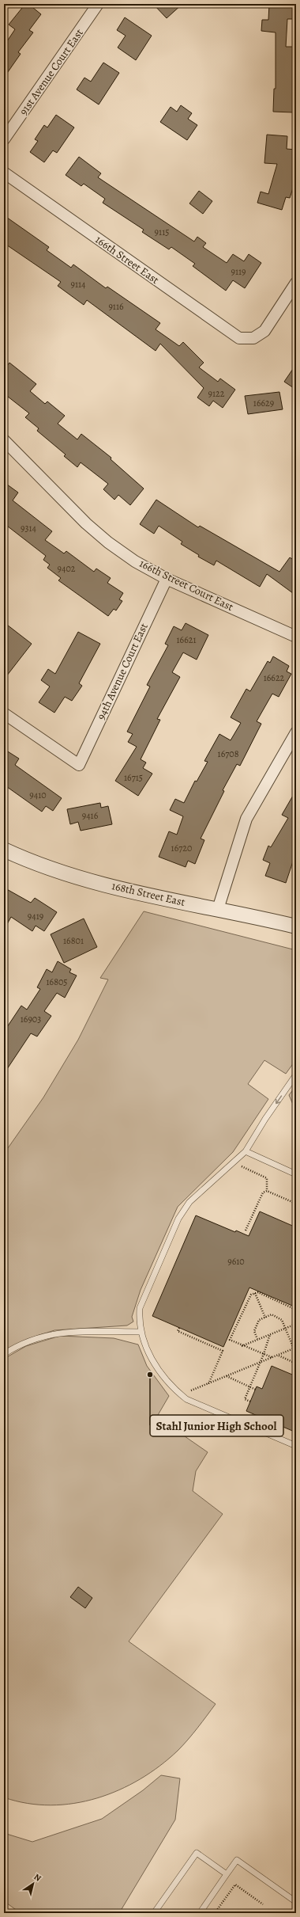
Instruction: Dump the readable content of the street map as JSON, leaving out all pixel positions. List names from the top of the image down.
{
  "streets": {
    "street": [
      "91st Avenue Court East",
      "166th Street East",
      "166th Street Court East",
      "94th Avenue Court East",
      "168th Street East"
    ]
  },
  "crossings": [
    ["166th Street Court East", "94th Avenue Court East"]
  ],
  "places": ["Stahl Junior High School"],
  "house_numbers": [
    "9115",
    "9119",
    "9114",
    "9116",
    "9122",
    "16629",
    "9314",
    "9402",
    "16621",
    "16622",
    "16708",
    "16715",
    "9410",
    "9416",
    "16720",
    "9419",
    "16801",
    "16805",
    "16903",
    "9610"
  ],
  "north": "top right"
}
